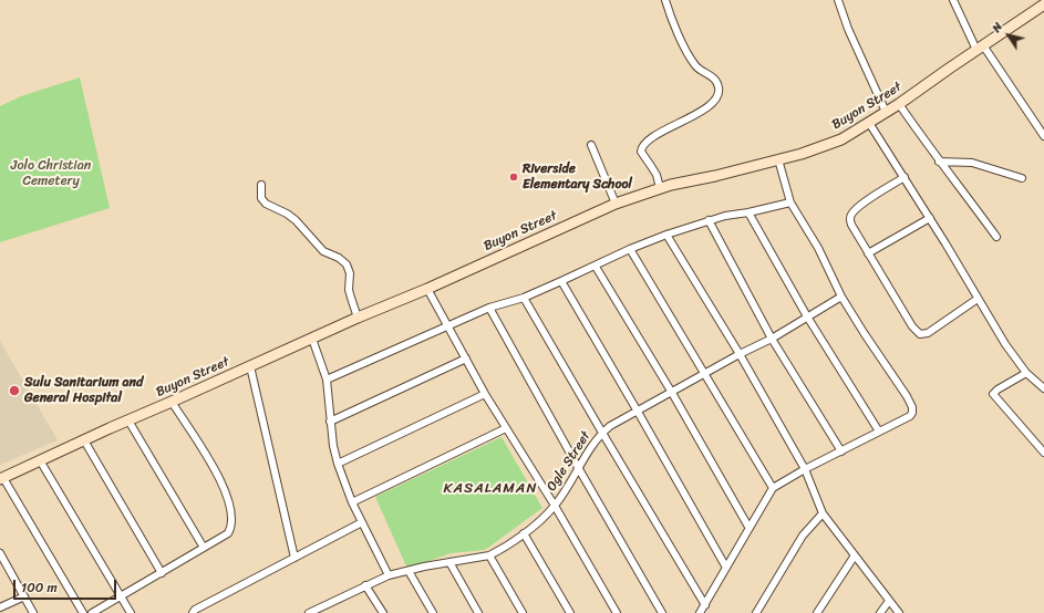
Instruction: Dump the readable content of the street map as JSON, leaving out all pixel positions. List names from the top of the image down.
{
  "streets": {
    "main road": ["Buyon Street"],
    "street": ["Ogle Street"]
  },
  "districts": ["KASALAMAN"],
  "parks": ["Jolo Christian Cemetery"],
  "places": ["Riverside Elementary School", "Sulu Sanitarium and General Hospital"],
  "scale_bar": "100 m",
  "north": "top left"
}
